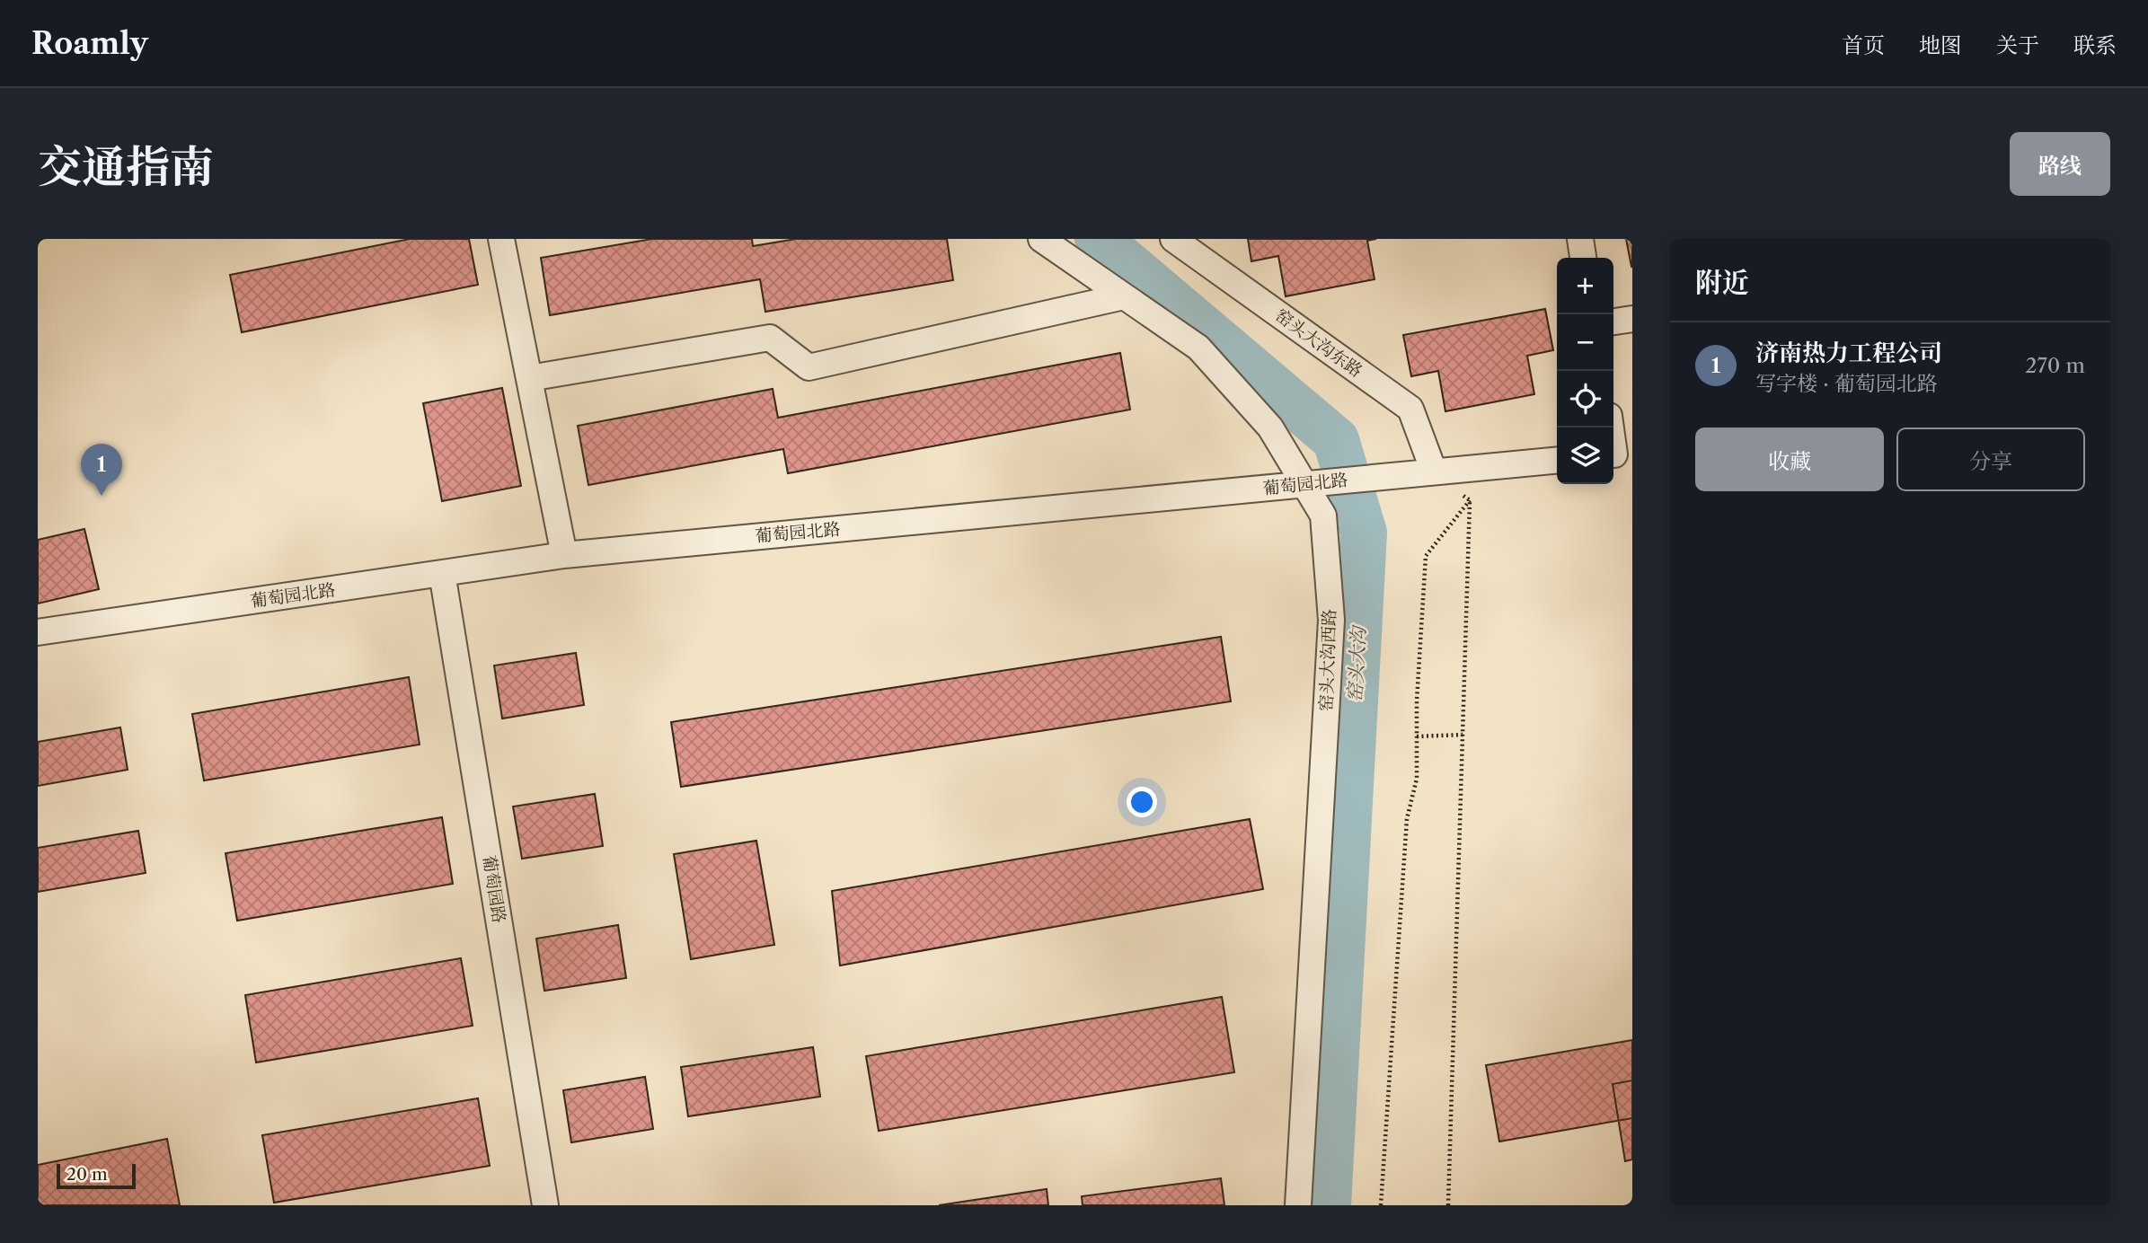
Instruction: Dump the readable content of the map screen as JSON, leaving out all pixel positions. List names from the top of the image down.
{
  "streets": {
    "street": [
      "窑头大沟东路",
      "葡萄园北路",
      "窑头大沟西路",
      "葡萄园路"
    ]
  },
  "crossings": [
    ["窑头大沟东路", "葡萄园北路"],
    ["葡萄园北路", "窑头大沟西路"],
    ["葡萄园北路", "葡萄园路"]
  ],
  "water": ["窑头大沟"],
  "scale_bar": "20 m",
  "page": {
    "header": "Roamly",
    "nav": [
      "首页",
      "地图",
      "关于",
      "联系"
    ],
    "title": "交通指南",
    "buttons": [
      "路线",
      ["收藏", "分享"]
    ],
    "heading": "附近",
    "map_buttons": ["+", "−"],
    "list": [
      {
        "mark": "1",
        "name": "济南热力工程公司",
        "note": "写字楼 · 葡萄园北路",
        "value": "270 m"
      }
    ],
    "pins": "1",
    "scale": "20 m"
  }
}
